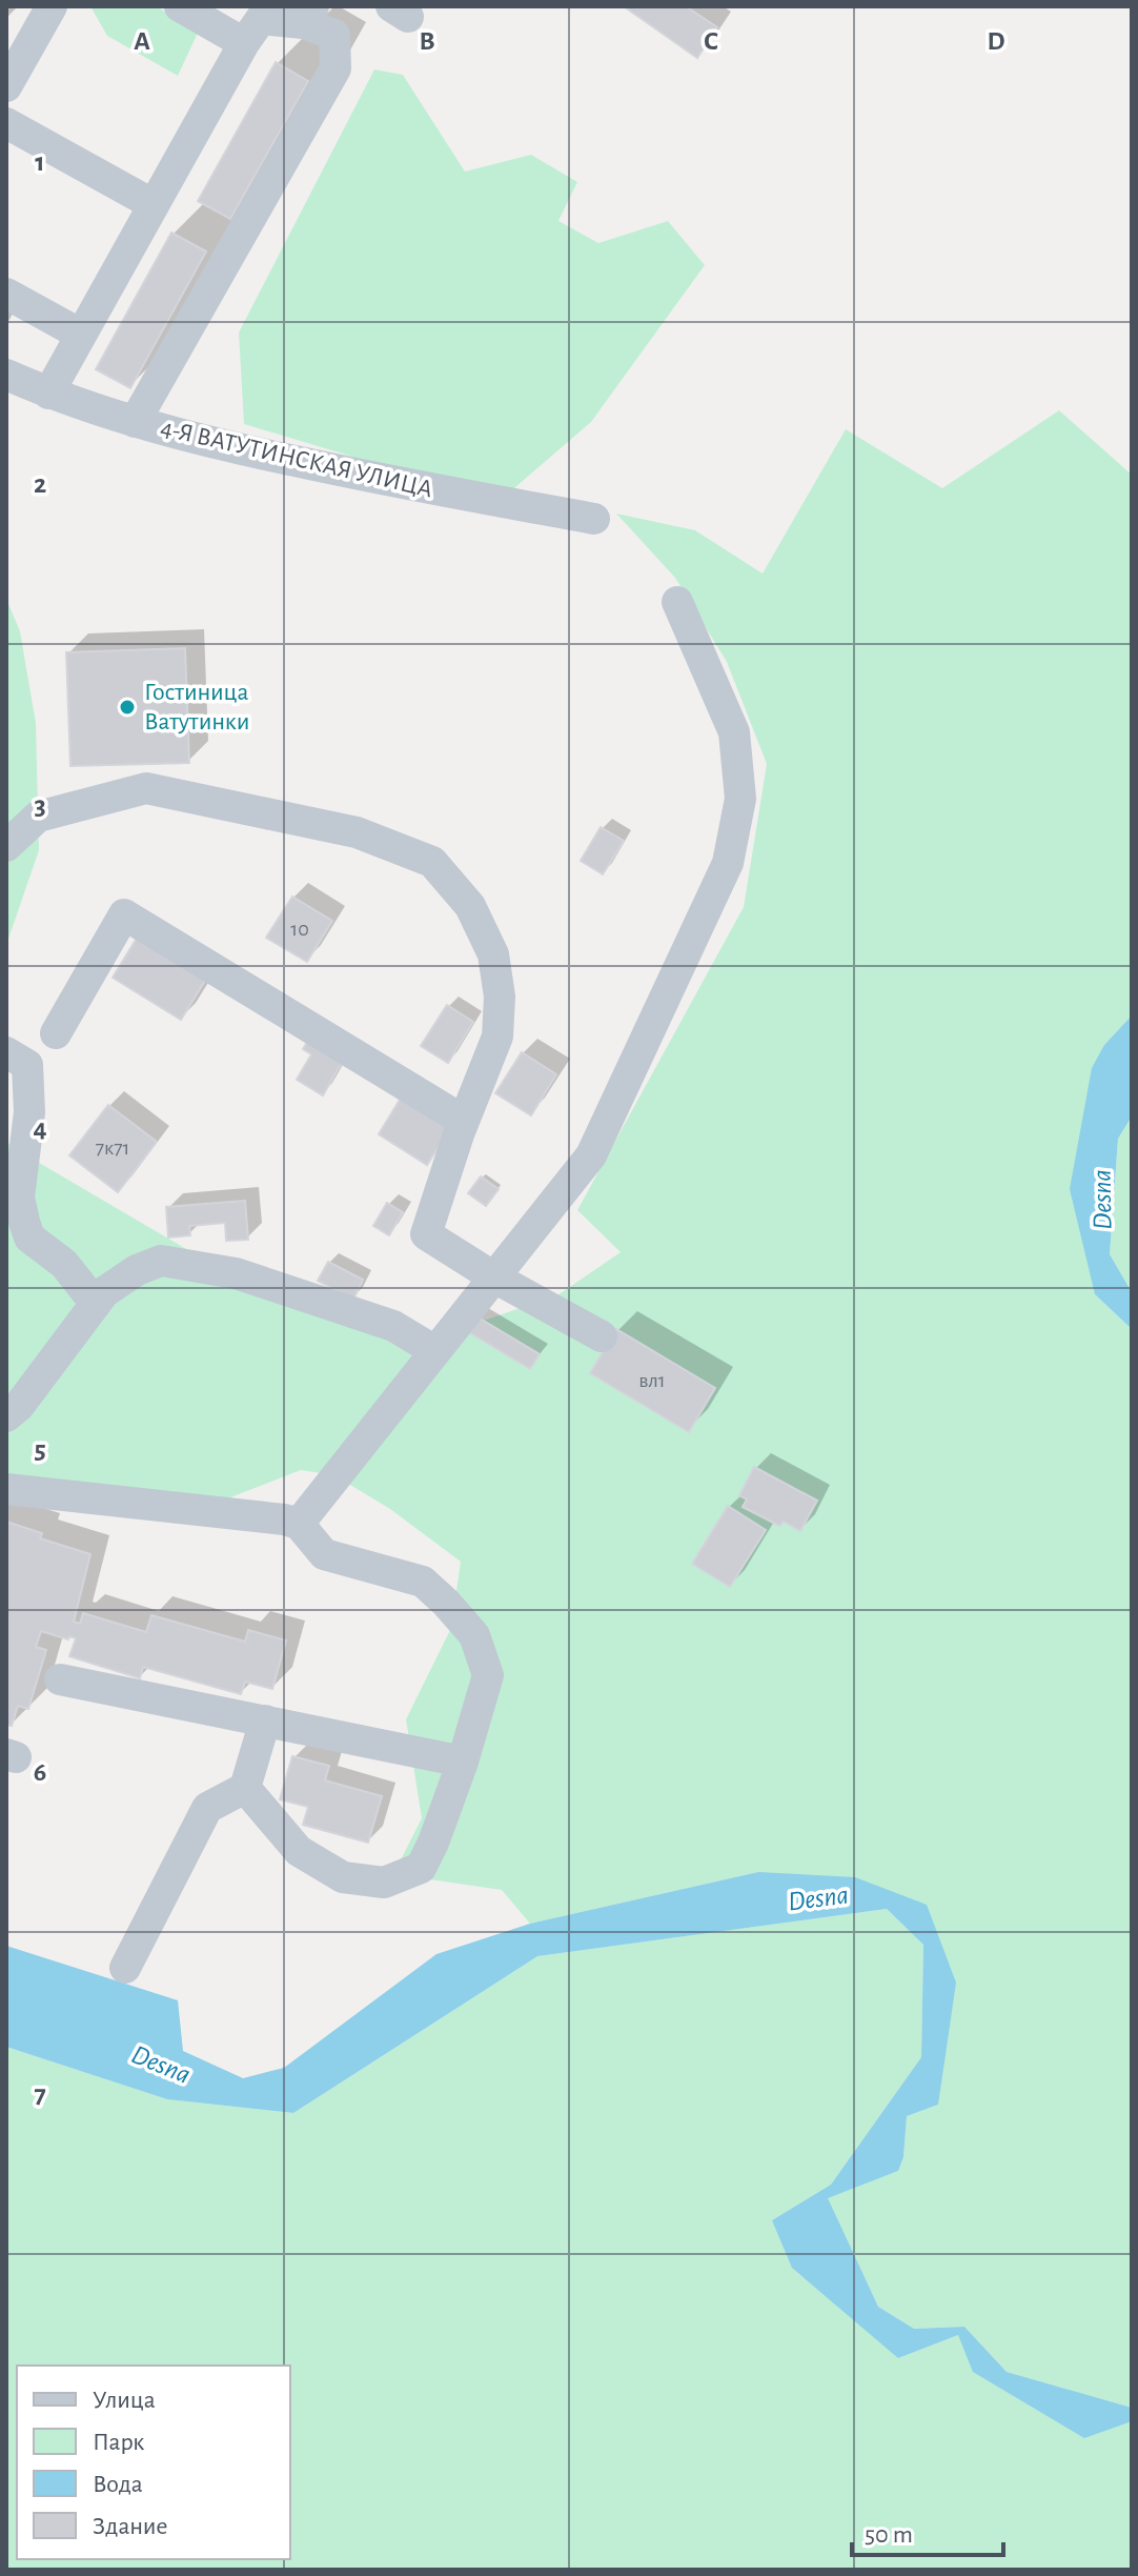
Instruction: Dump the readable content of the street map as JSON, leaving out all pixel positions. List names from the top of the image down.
{
  "streets": {
    "street": ["4-Я ВАТУТИНСКАЯ УЛИЦА"]
  },
  "water": ["Desna"],
  "places": ["Гостиница Ватутинки"],
  "house_numbers": ["10", "7к71", "вл1"],
  "legend": [
    "Улица",
    "Парк",
    "Вода",
    "Здание"
  ],
  "scale_bar": "50 m",
  "grid": {
    "columns": [
      "A",
      "B",
      "C",
      "D"
    ],
    "rows": [
      "1",
      "2",
      "3",
      "4",
      "5",
      "6",
      "7"
    ]
  }
}
